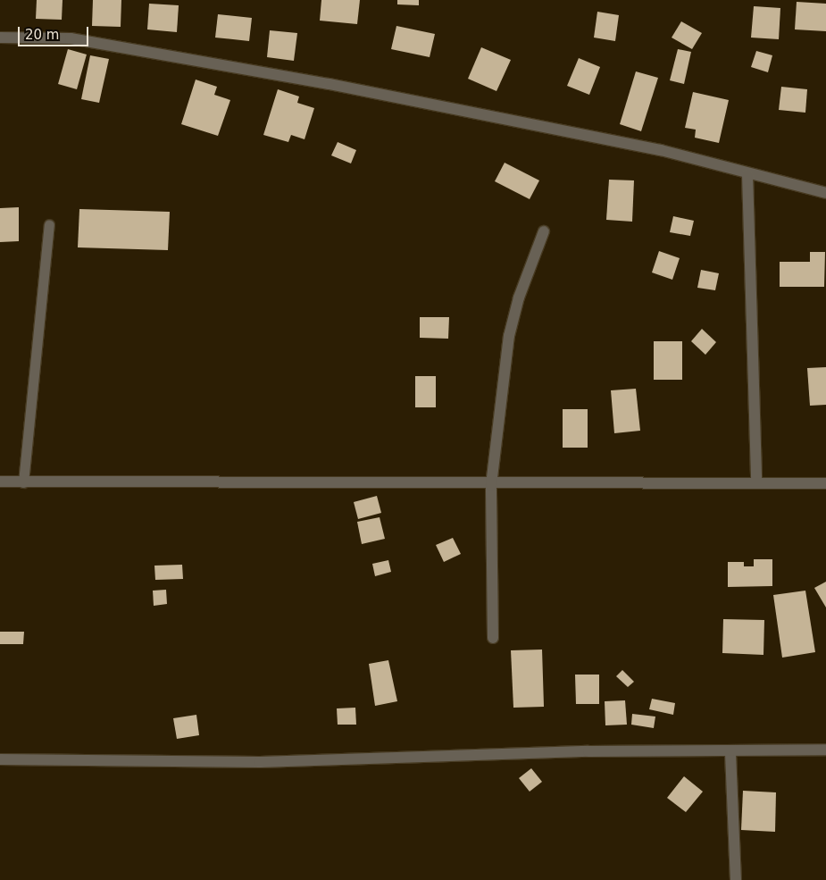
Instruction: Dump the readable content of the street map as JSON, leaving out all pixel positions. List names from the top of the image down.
{
  "scale_bar": "20 m"
}
